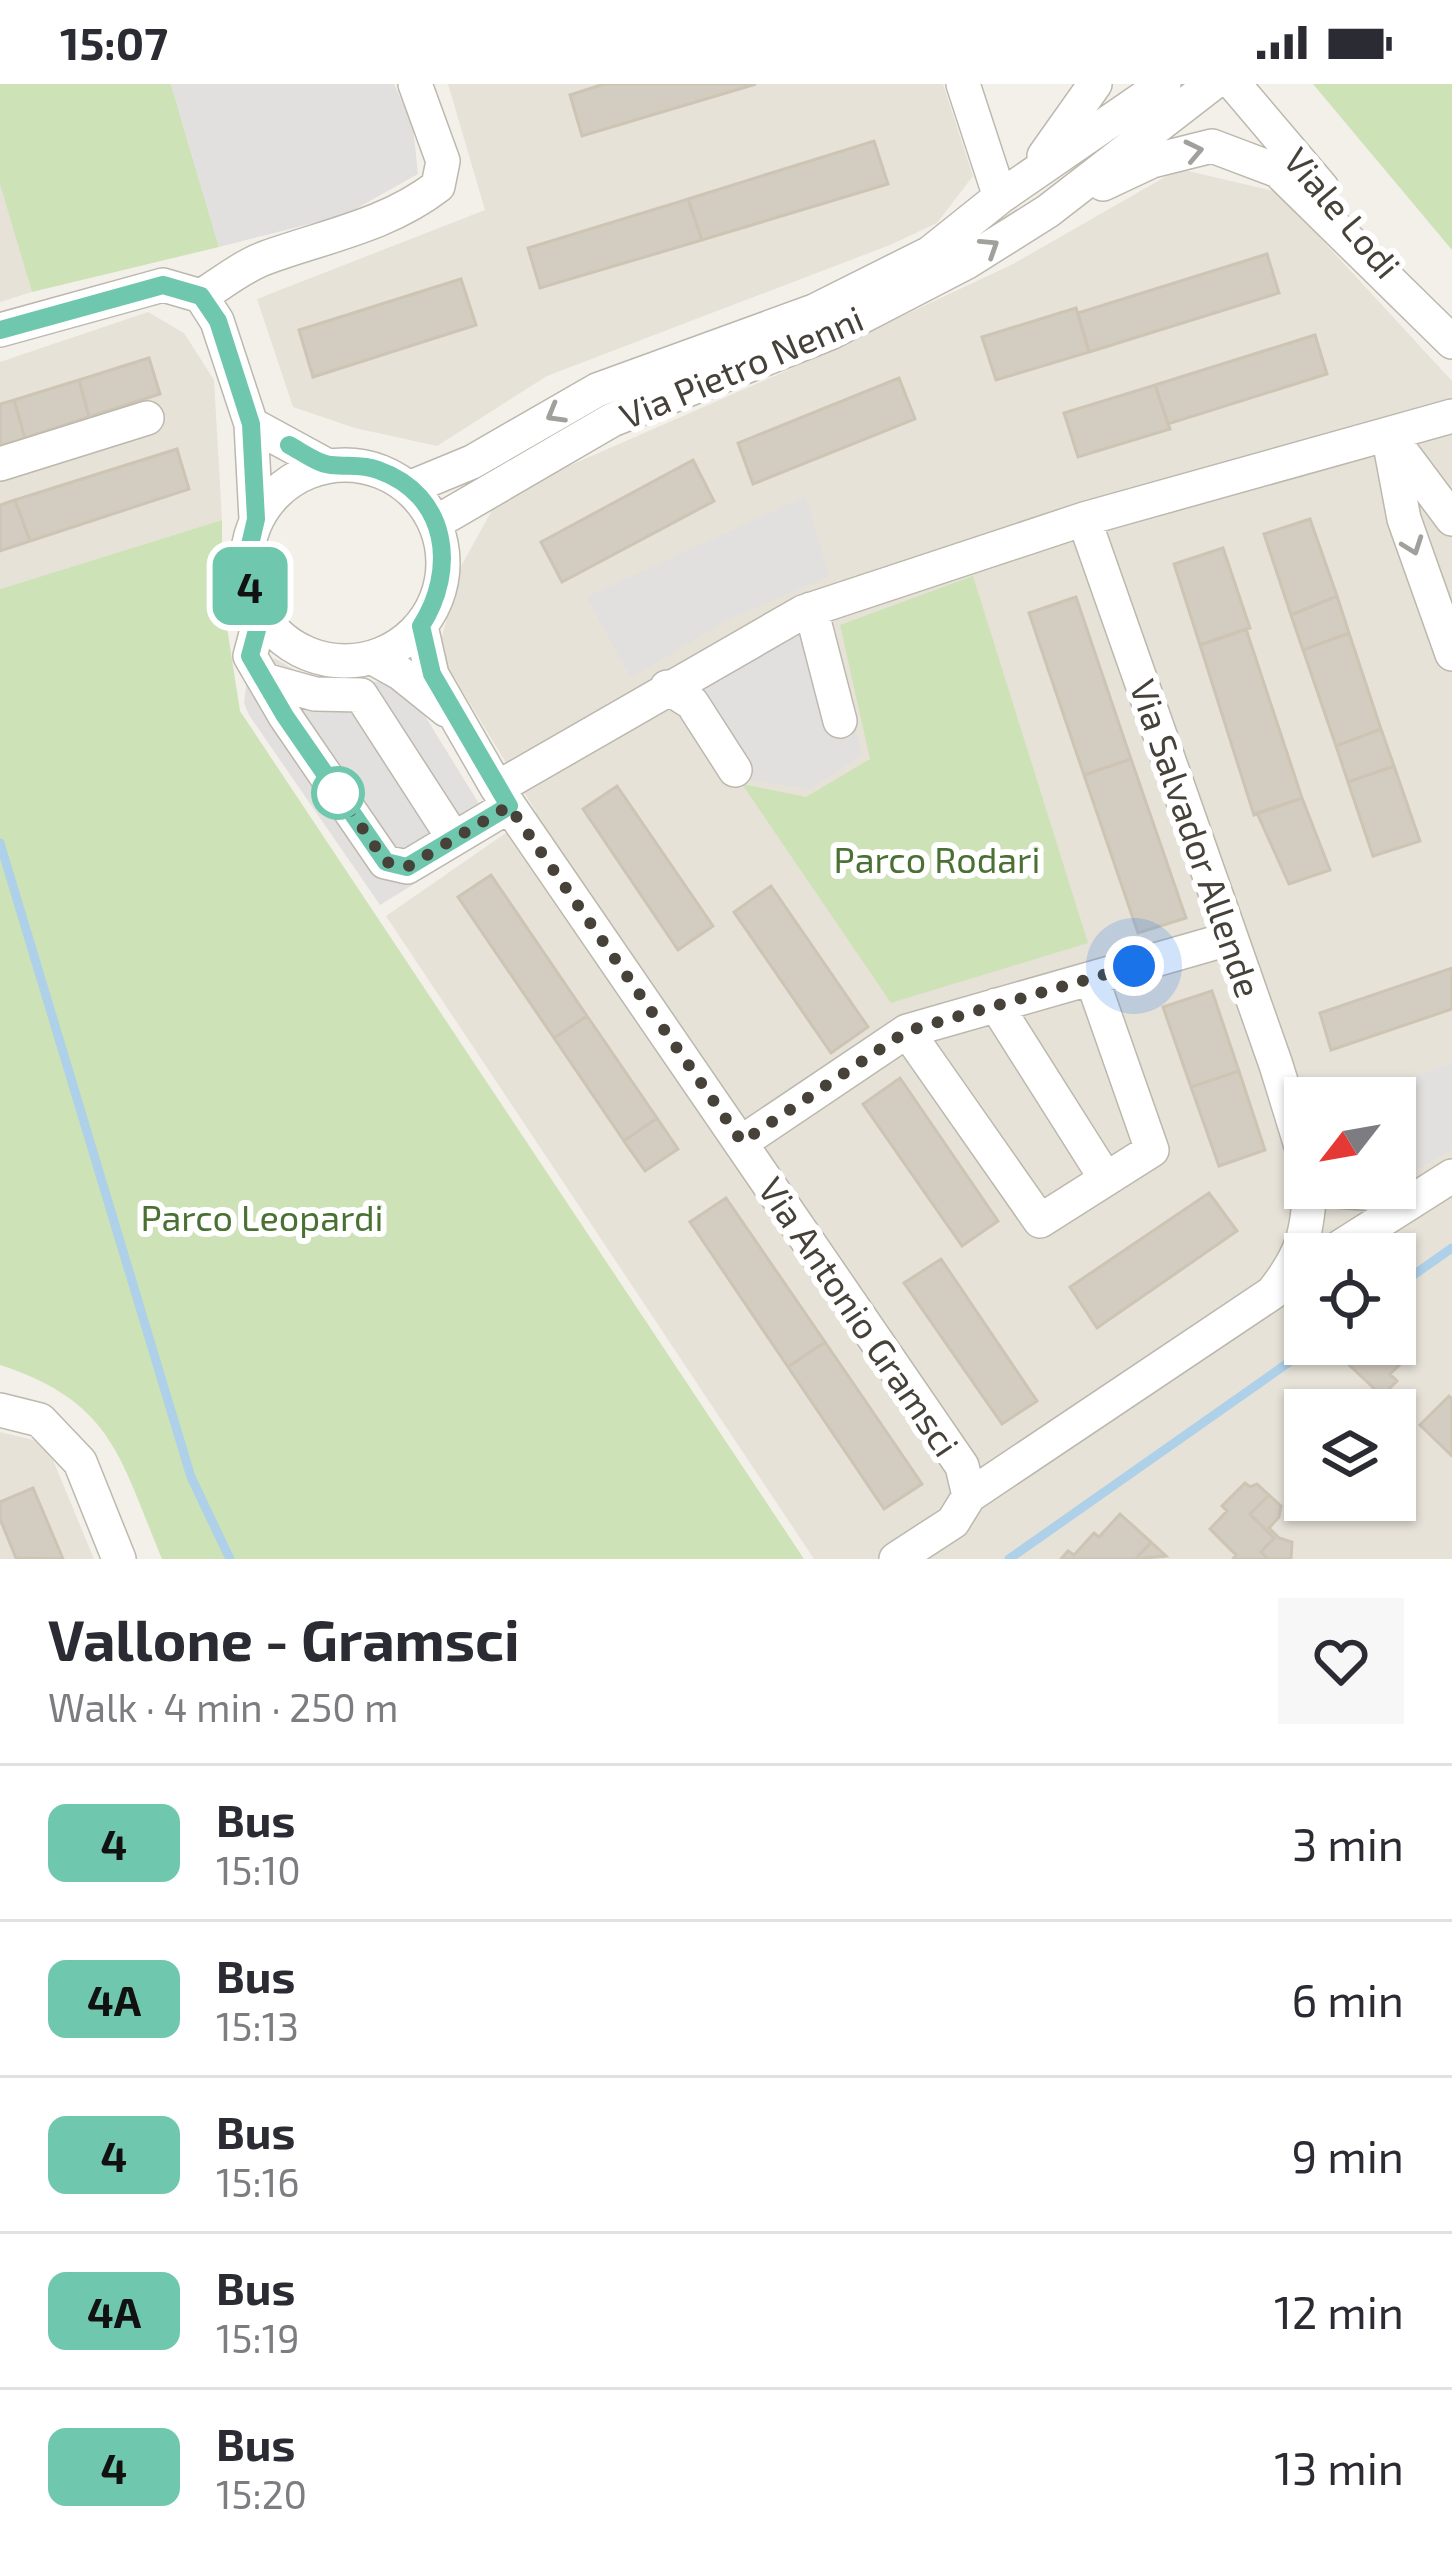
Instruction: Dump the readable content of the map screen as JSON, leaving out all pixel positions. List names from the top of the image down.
{
  "streets": {
    "street": [
      "Viale Lodi",
      "Via Pietro Nenni",
      "Via Salvador Allende",
      "Via Antonio Gramsci"
    ]
  },
  "crossings": [
    ["Viale Lodi", "Via Pietro Nenni"],
    ["Via Pietro Nenni", "Via Antonio Gramsci"]
  ],
  "parks": ["Parco Rodari", "Parco Leopardi"],
  "lines": ["bus line 4"],
  "north": "bottom left",
  "page": {
    "status": "15:07",
    "on_map": "4",
    "heading": ["Vallone - Gramsci", "Walk · 4 min · 250 m"],
    "list": [
      {
        "mark": "4",
        "name": "Bus",
        "note": "15:10",
        "value": "3 min"
      },
      {
        "mark": "4A",
        "name": "Bus",
        "note": "15:13",
        "value": "6 min"
      },
      {
        "mark": "4",
        "name": "Bus",
        "note": "15:16",
        "value": "9 min"
      },
      {
        "mark": "4A",
        "name": "Bus",
        "note": "15:19",
        "value": "12 min"
      },
      {
        "mark": "4",
        "name": "Bus",
        "note": "15:20",
        "value": "13 min"
      }
    ]
  }
}
